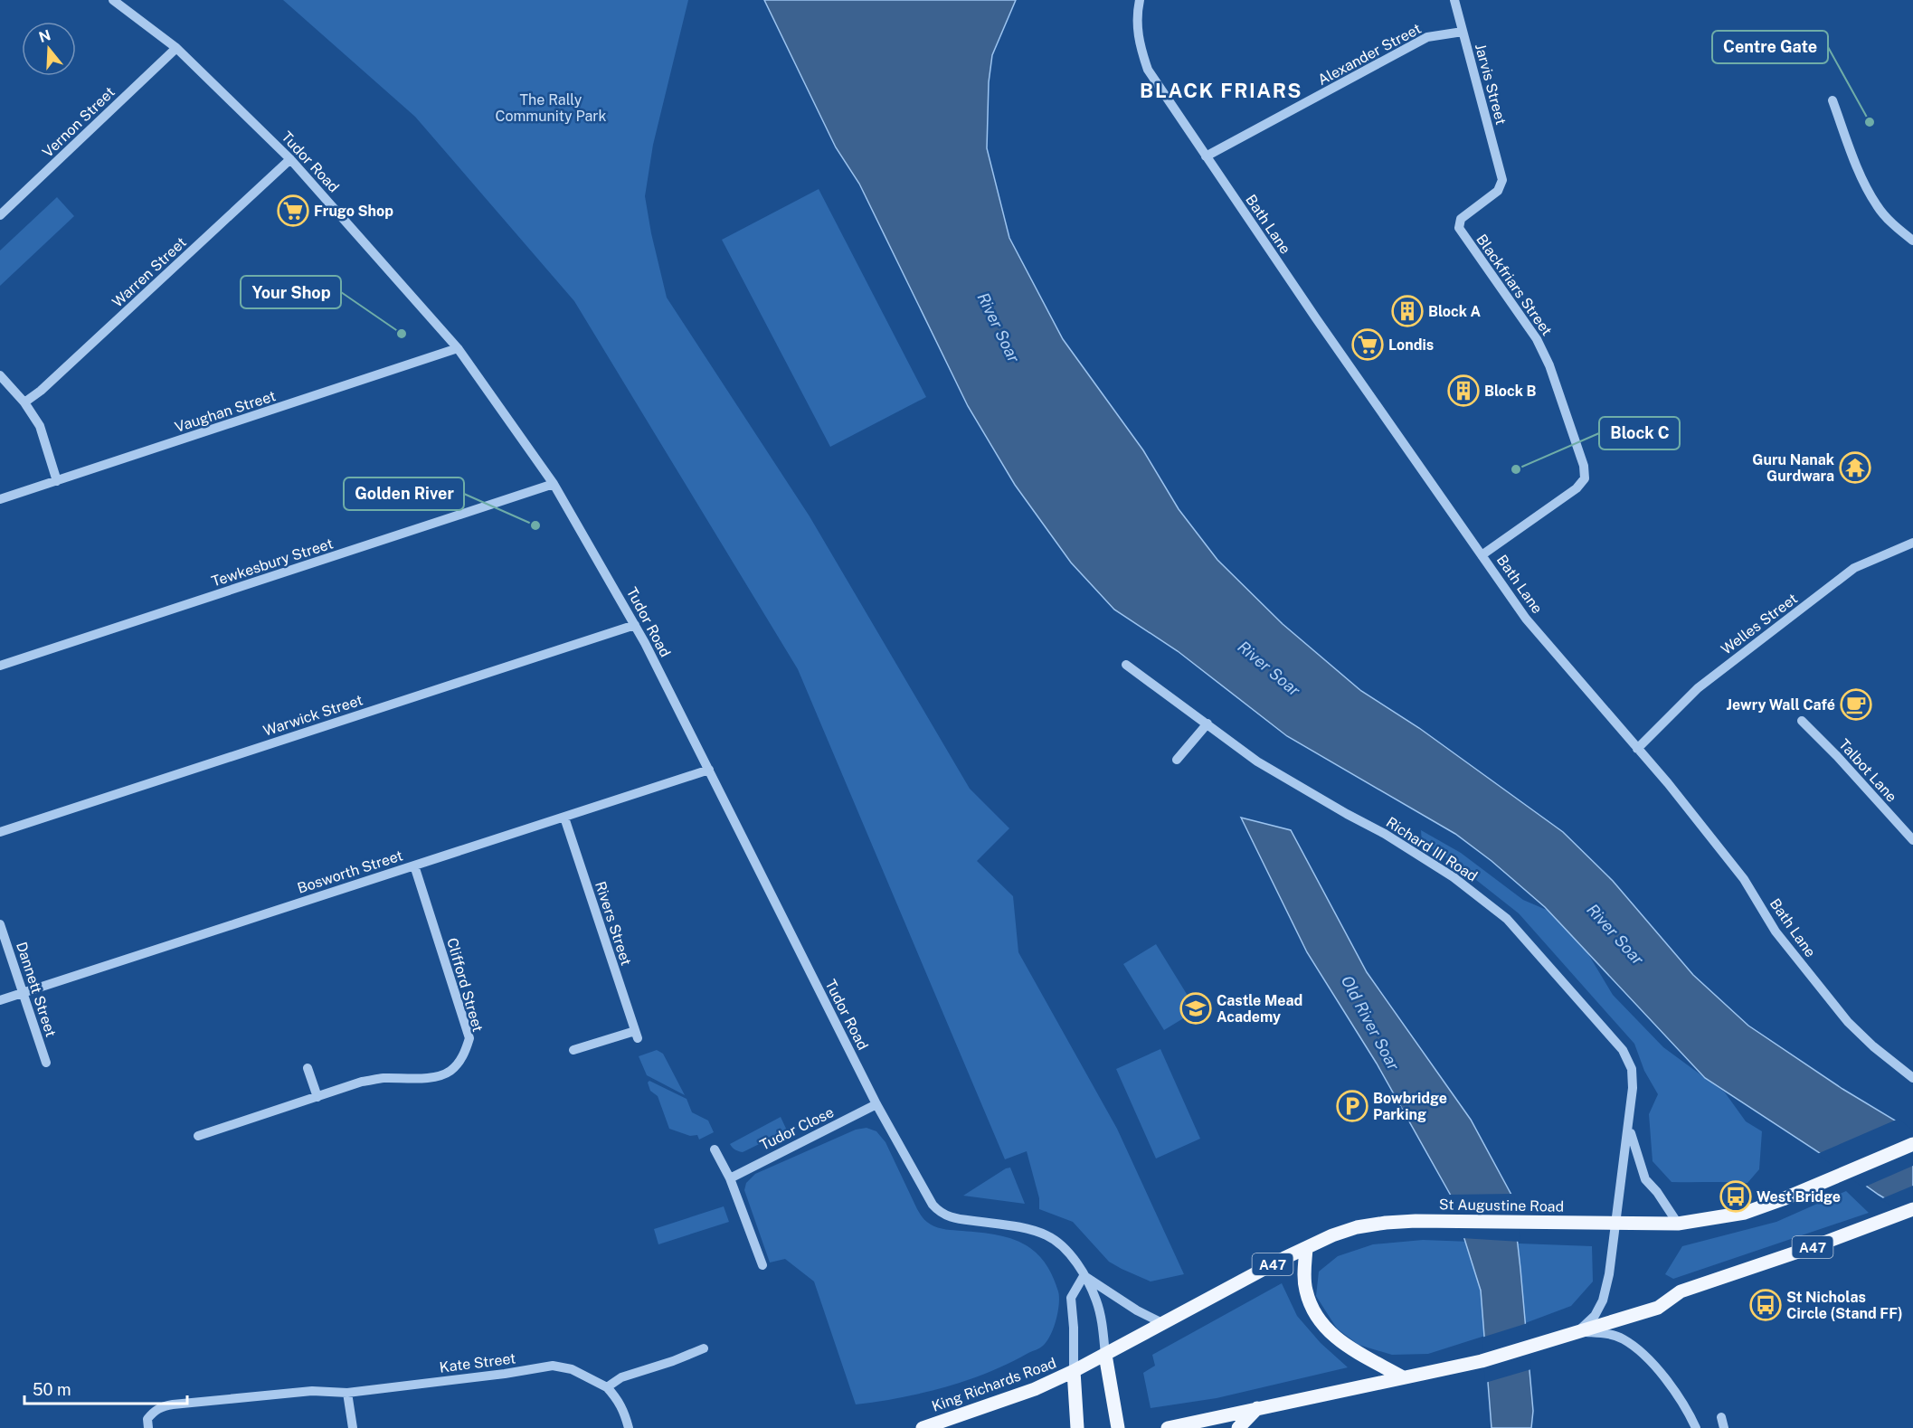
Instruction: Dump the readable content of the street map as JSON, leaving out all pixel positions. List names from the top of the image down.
{
  "streets": {
    "main road": ["St Augustine Road", "A47", "King Richards Road"],
    "street": [
      "Alexander Street",
      "Jarvis Street",
      "Vernon Street",
      "Tudor Road",
      "Bath Lane",
      "Warren Street",
      "Blackfriars Street",
      "Vaughan Street",
      "Tewkesbury Street",
      "Welles Street",
      "Warwick Street",
      "Talbot Lane",
      "Richard III Road",
      "Bosworth Street",
      "Rivers Street",
      "Clifford Street",
      "Dannett Street",
      "Tudor Close",
      "Kate Street"
    ]
  },
  "crossings": [
    ["Alexander Street", "Jarvis Street"],
    ["Alexander Street", "Bath Lane"],
    ["Jarvis Street", "Blackfriars Street"],
    ["Vernon Street", "Tudor Road"],
    ["Tudor Road", "Warren Street"],
    ["Tudor Road", "Vaughan Street"],
    ["Tudor Road", "Tewkesbury Street"],
    ["Tudor Road", "Warwick Street"],
    ["Tudor Road", "Bosworth Street"],
    ["Tudor Road", "Tudor Close"],
    ["Tudor Road", "St Augustine Road"],
    ["Tudor Road", "King Richards Road"],
    ["Bath Lane", "Blackfriars Street"],
    ["Bath Lane", "Welles Street"],
    ["Richard III Road", "St Augustine Road"],
    ["Richard III Road", "A47"],
    ["Bosworth Street", "Rivers Street"],
    ["Bosworth Street", "Clifford Street"],
    ["Bosworth Street", "Dannett Street"],
    ["St Augustine Road", "King Richards Road"]
  ],
  "districts": ["BLACK FRIARS"],
  "water": ["River Soar", "Old River Soar"],
  "parks": ["The Rally Community Park"],
  "places": {
    "other": [
      "Centre Gate",
      "Your Shop",
      "Block C",
      "Golden River"
    ],
    "supermarket": ["Frugo Shop", "Londis"],
    "building": ["Block A", "Block B"],
    "temple": ["Guru Nanak Gurdwara"],
    "cafe": ["Jewry Wall Café"],
    "school or university": ["Castle Mead Academy"],
    "parking": ["Bowbridge Parking"],
    "bus stop": ["West Bridge", "St Nicholas Circle (Stand FF)"]
  },
  "scale_bar": "50 m",
  "north": "top"
}
